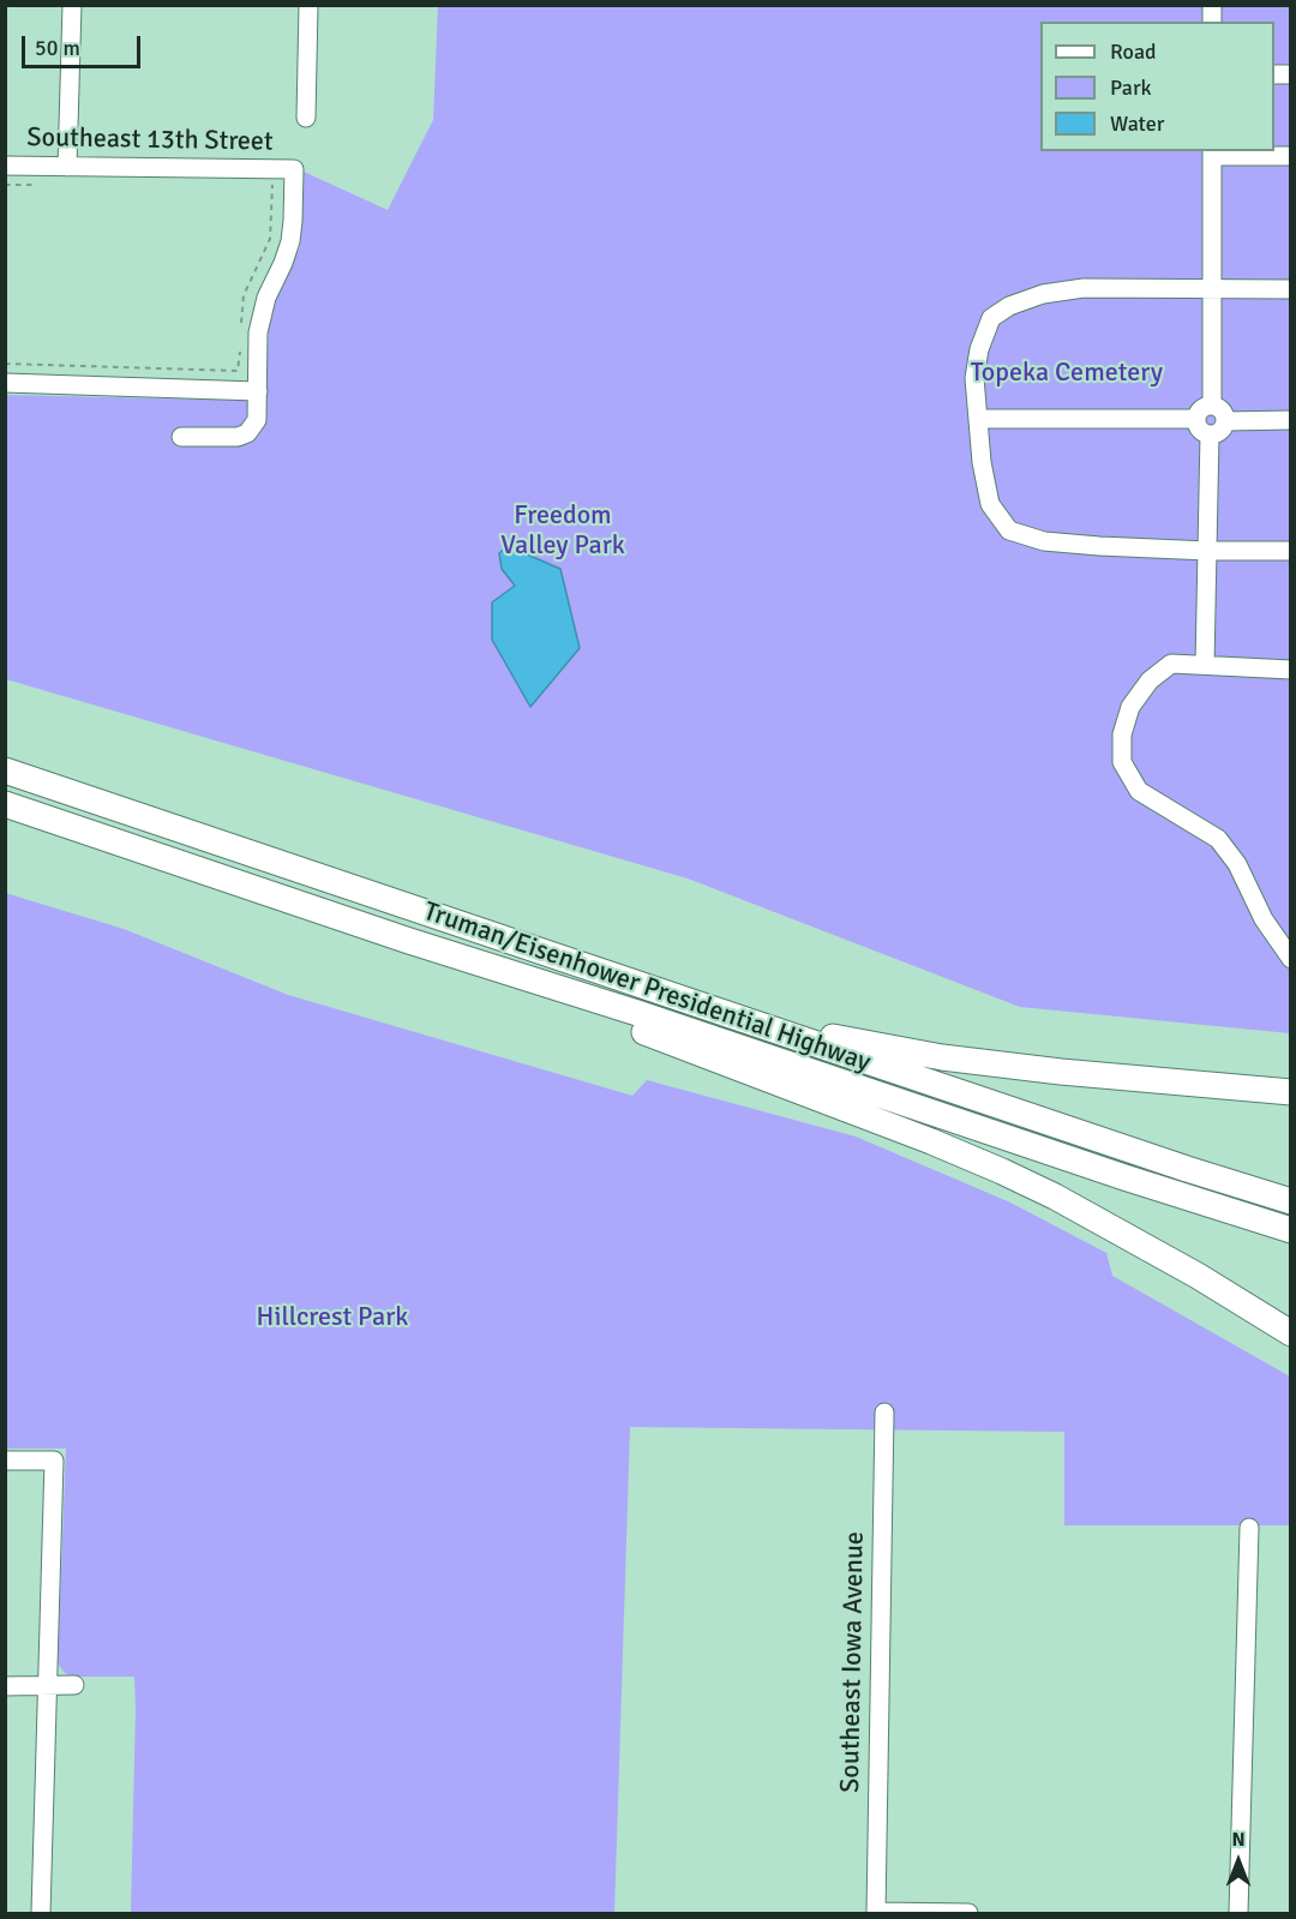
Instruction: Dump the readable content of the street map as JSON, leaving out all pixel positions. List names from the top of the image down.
{
  "streets": {
    "highway": ["Truman/Eisenhower Presidential Highway"],
    "street": ["Southeast 13th Street", "Southeast Iowa Avenue"]
  },
  "parks": ["Topeka Cemetery", "Freedom Valley Park", "Hillcrest Park"],
  "legend": ["Road", "Park", "Water"],
  "scale_bar": "50 m",
  "north": "top"
}
